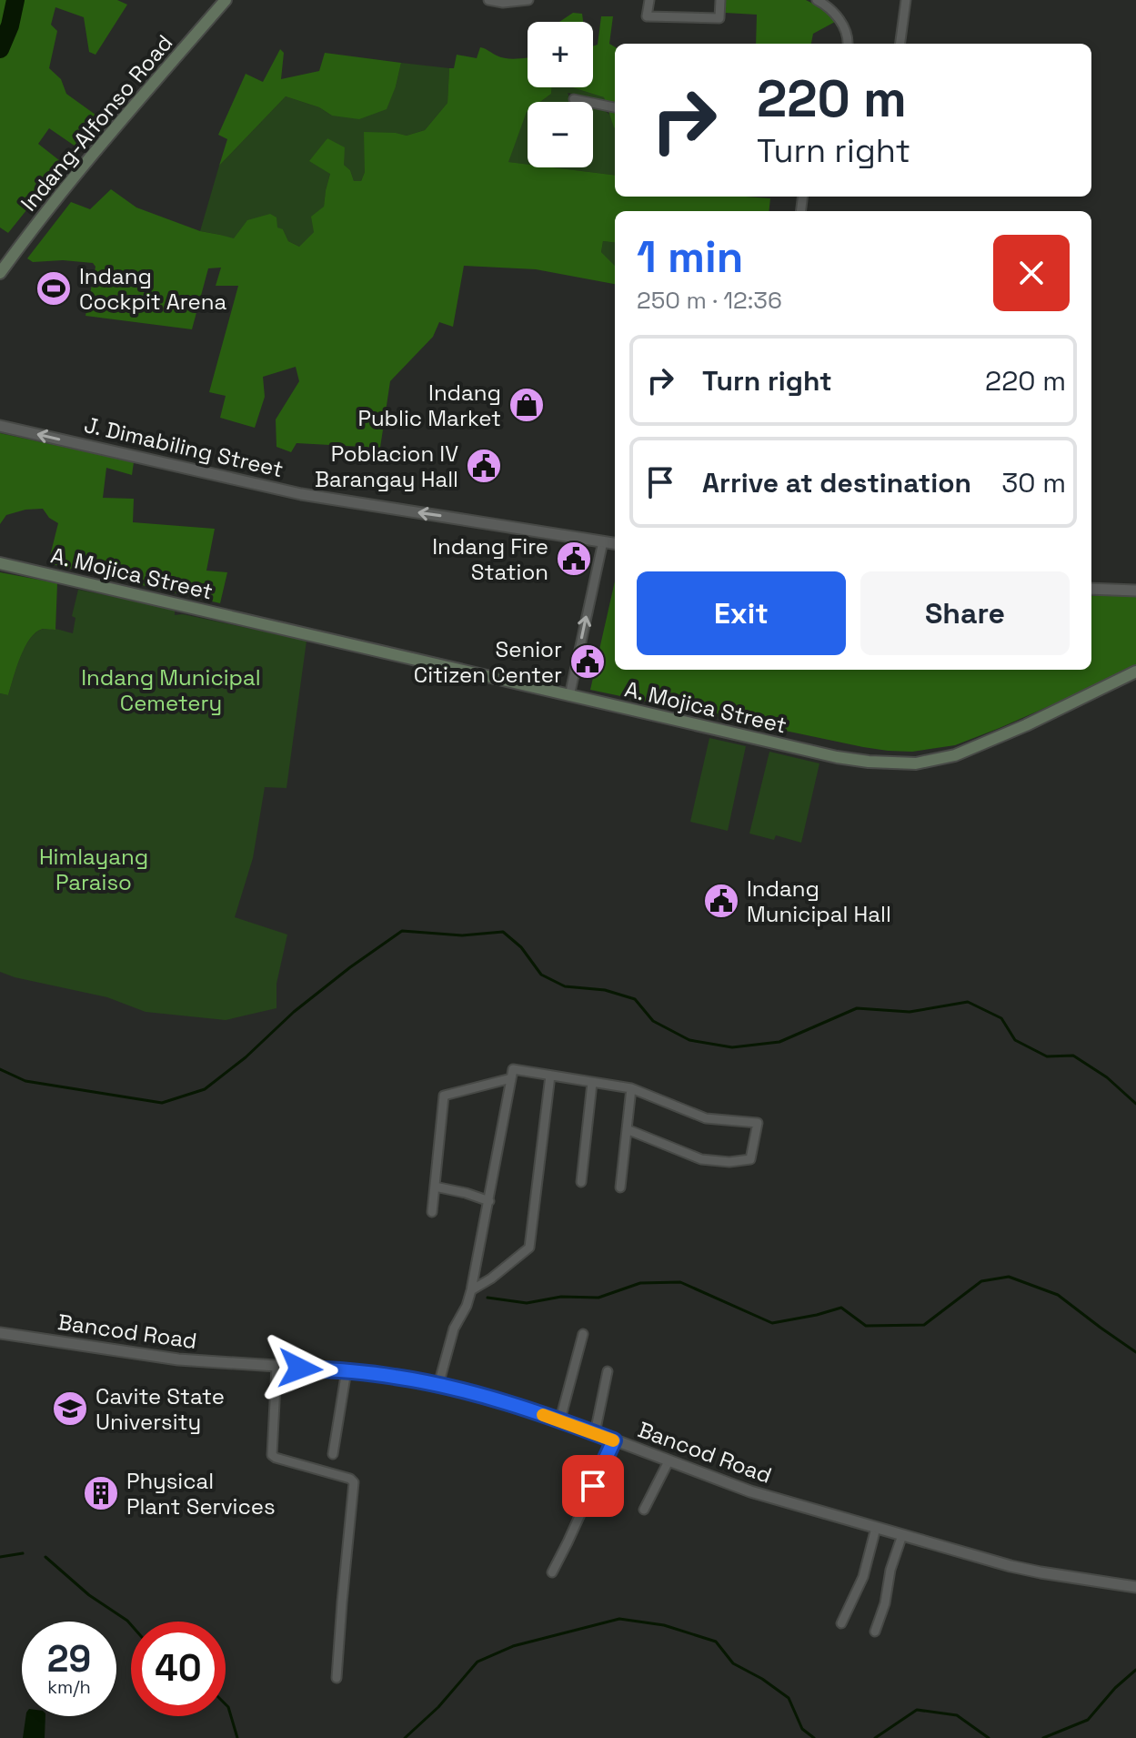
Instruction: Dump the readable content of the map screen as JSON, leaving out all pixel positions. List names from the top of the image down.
{
  "streets": {
    "main road": ["Indang-Alfonso Road", "A. Mojica Street"],
    "street": ["J. Dimabiling Street", "Bancod Road"]
  },
  "one_way": ["J. Dimabiling Street"],
  "parks": ["Indang Municipal Cemetery", "Himlayang Paraiso"],
  "places": {
    "sports": ["Indang Cockpit Arena"],
    "shop": ["Indang Public Market"],
    "public building": [
      "Poblacion IV Barangay Hall",
      "Indang Fire Station",
      "Senior Citizen Center",
      "Indang Municipal Hall"
    ],
    "school or university": ["Cavite State University"],
    "building": ["Physical Plant Services"]
  },
  "page": {
    "map_buttons": ["+", "−"],
    "turn": ["220 m", "Turn right"],
    "heading": ["1 min", "250 m · 12:36"],
    "list": [
      {
        "name": "Turn right",
        "value": "220 m"
      },
      {
        "name": "Arrive at destination",
        "value": "30 m"
      }
    ],
    "buttons": ["Exit", "Share"],
    "speed": "29 km/h",
    "limit": "40"
  }
}
